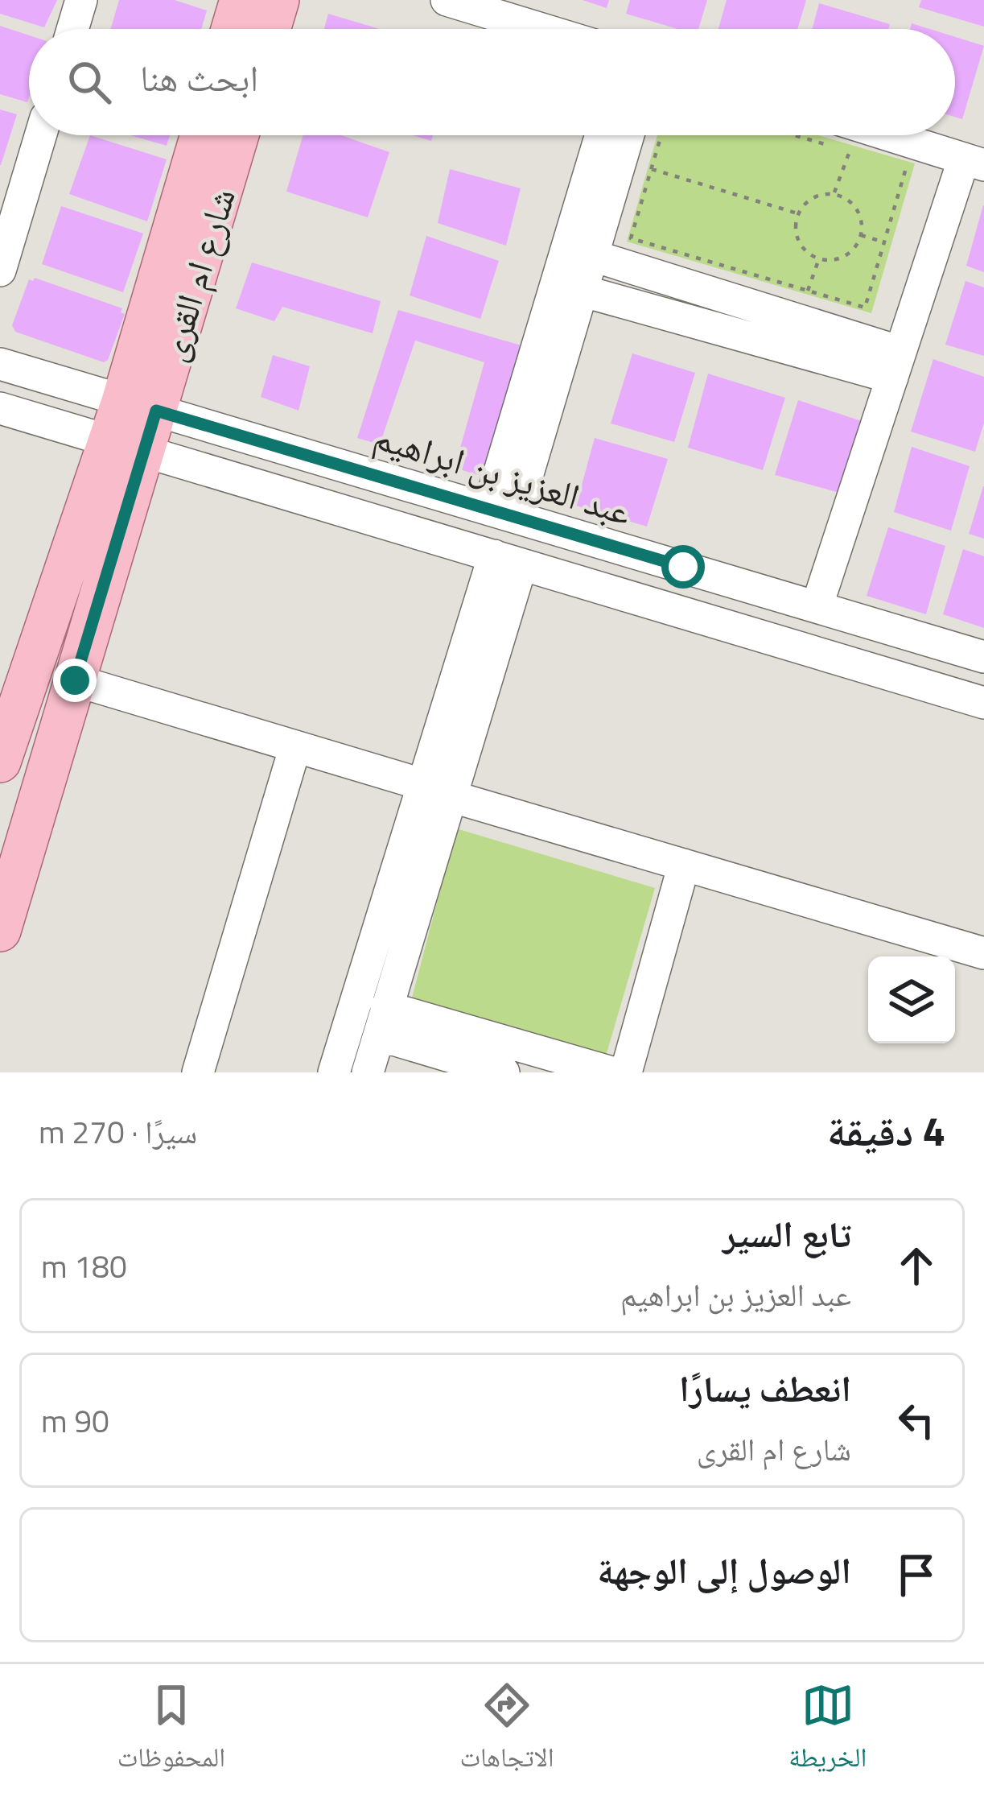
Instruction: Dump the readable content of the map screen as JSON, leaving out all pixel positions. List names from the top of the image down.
{
  "streets": {
    "main road": ["شارع ام القرى"],
    "street": ["عبد العزيز بن ابراهيم"]
  },
  "crossings": [
    ["شارع ام القرى", "عبد العزيز بن ابراهيم"]
  ],
  "page": {
    "search": "ابحث هنا",
    "heading": ["4 دقيقة", "سيرًا · 270 m"],
    "list": [
      ["تابع السير", "عبد العزيز بن ابراهيم", "180 m"],
      ["انعطف يسارًا", "شارع ام القرى", "90 m"],
      "الوصول إلى الوجهة"
    ],
    "nav": ["الخريطة", "الاتجاهات", "المحفوظات"]
  }
}
